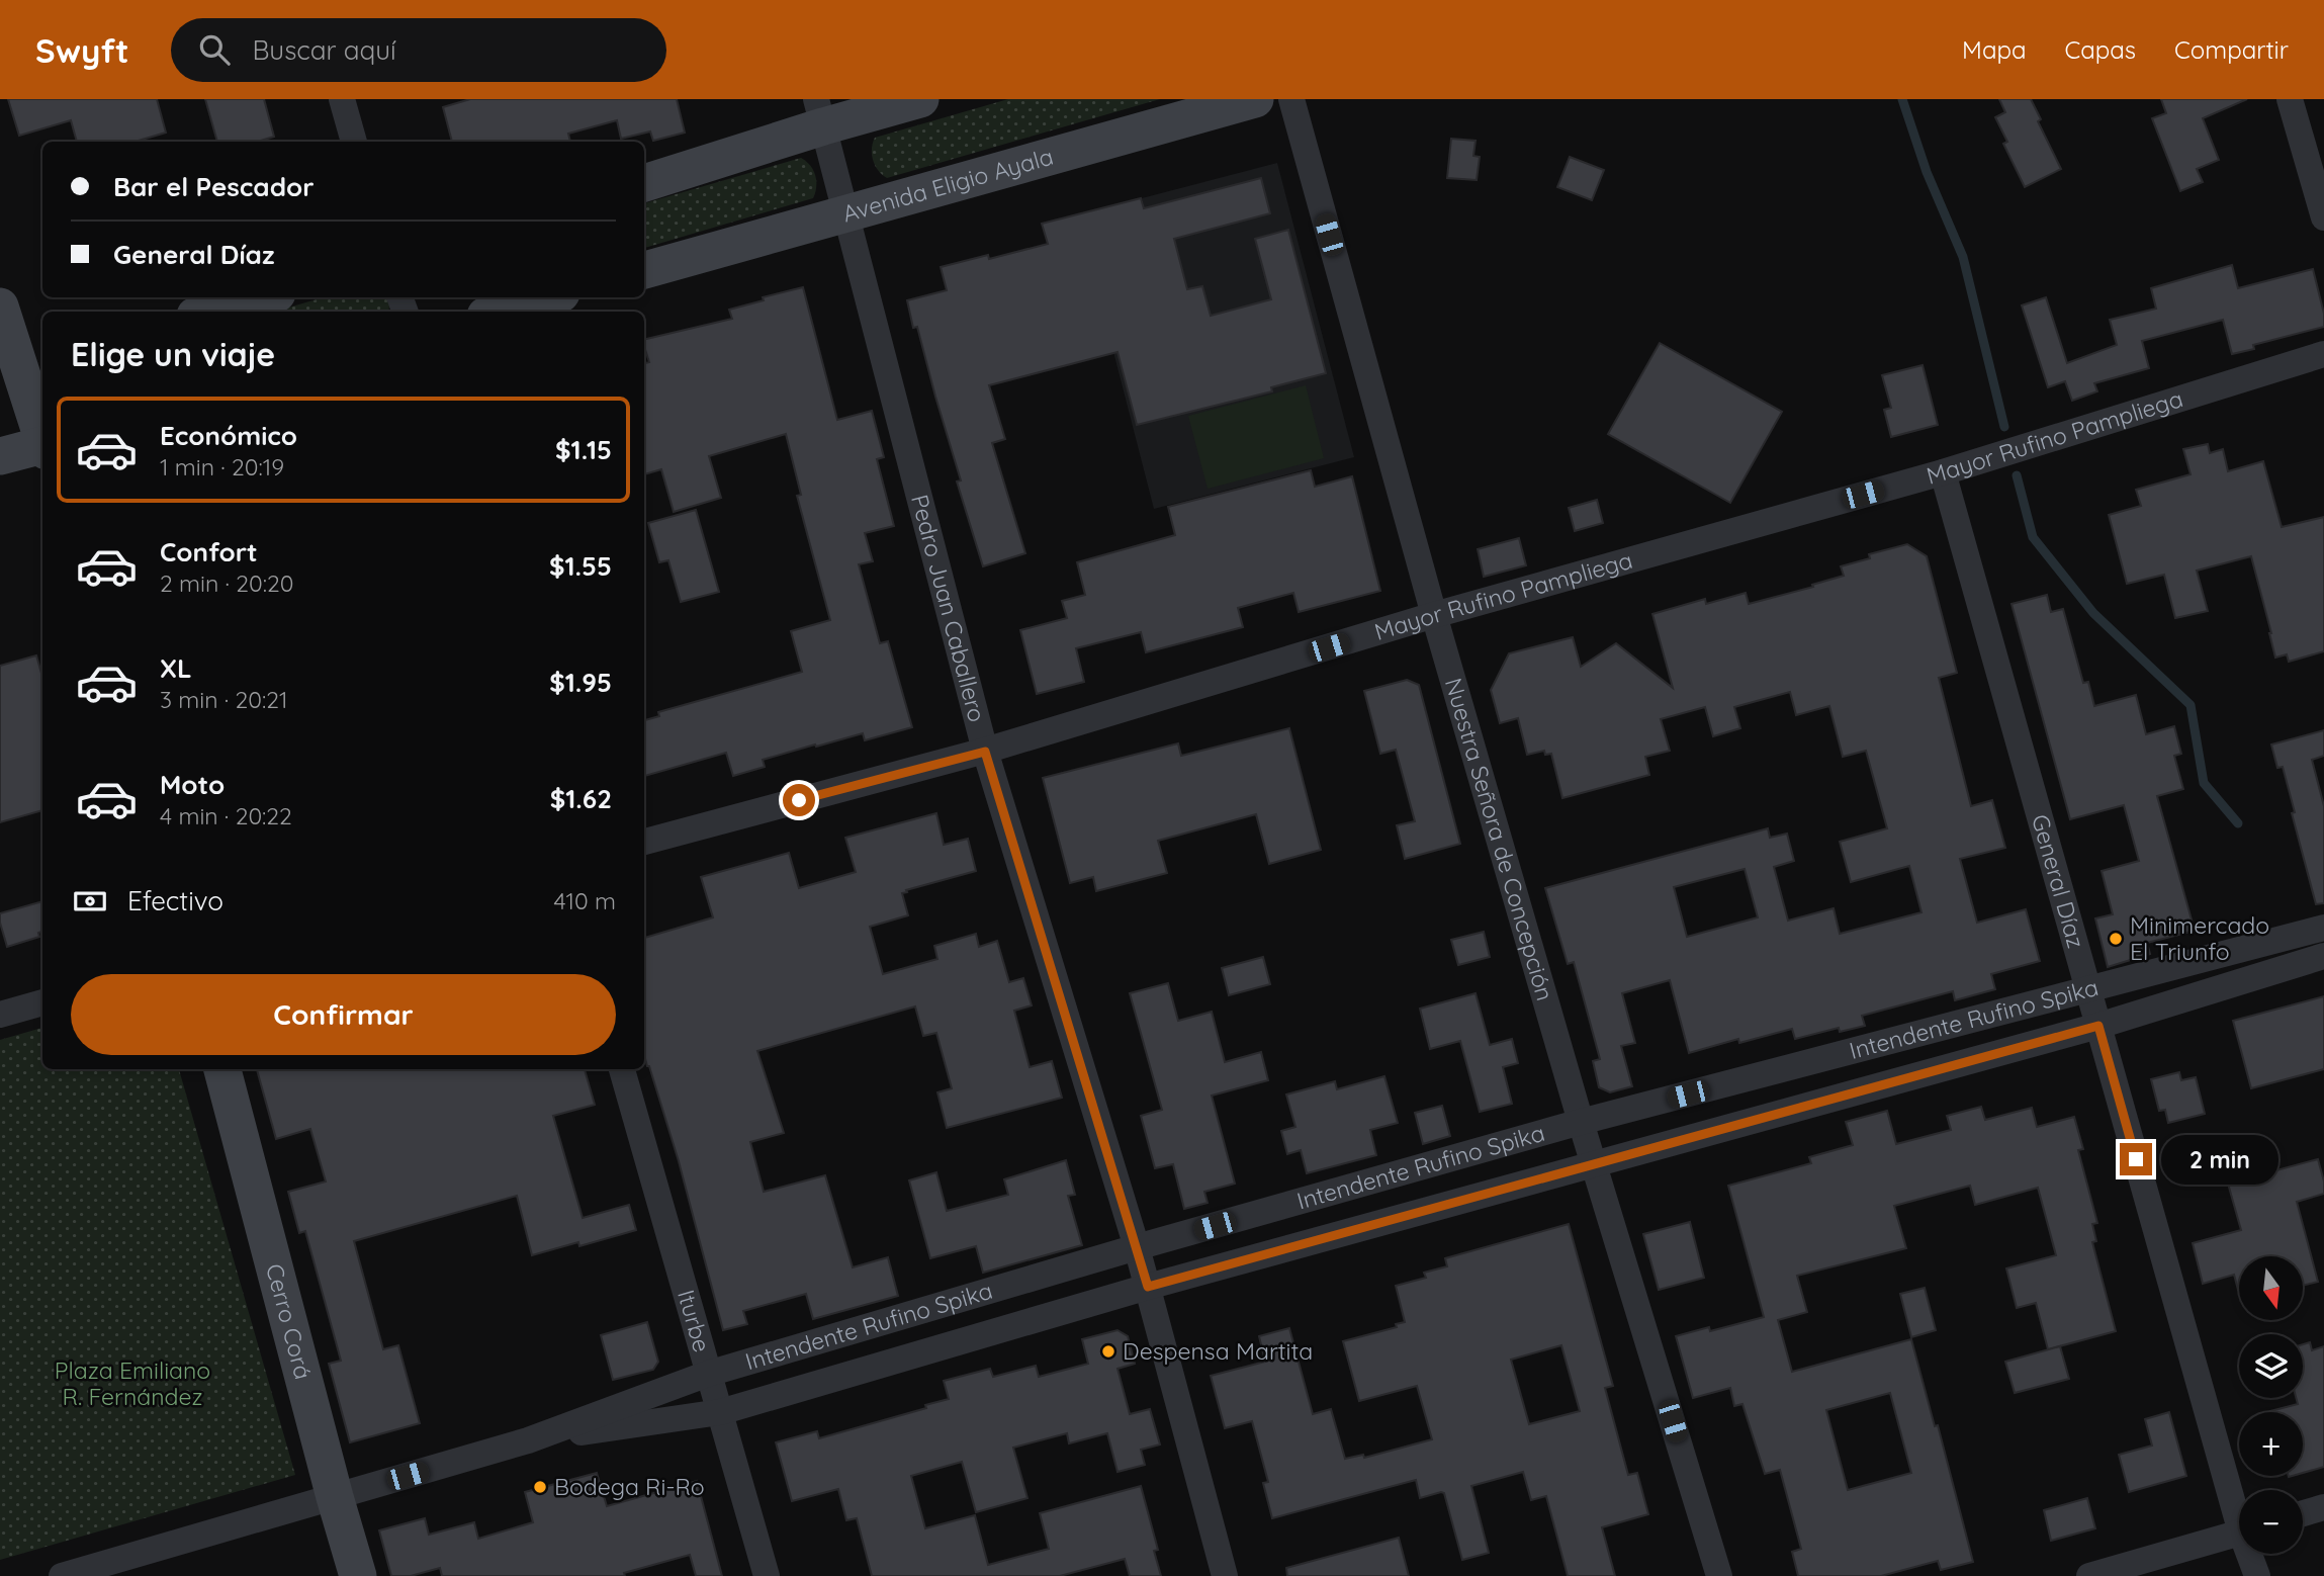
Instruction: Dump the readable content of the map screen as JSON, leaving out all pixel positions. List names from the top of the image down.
{
  "streets": {
    "street": [
      "Avenida Eligio Ayala",
      "Mayor Rufino Pampliega",
      "Pedro Juan Caballero",
      "Nuestra Señora de Concepción",
      "General Díaz",
      "Intendente Rufino Spika",
      "Cerro Corá",
      "Iturbe"
    ]
  },
  "crossings": [
    ["Avenida Eligio Ayala", "Pedro Juan Caballero"],
    ["Mayor Rufino Pampliega", "Pedro Juan Caballero"],
    ["Mayor Rufino Pampliega", "Nuestra Señora de Concepción"],
    ["Mayor Rufino Pampliega", "General Díaz"],
    ["Pedro Juan Caballero", "Intendente Rufino Spika"],
    ["Nuestra Señora de Concepción", "Intendente Rufino Spika"],
    ["General Díaz", "Intendente Rufino Spika"],
    ["Intendente Rufino Spika", "Cerro Corá"],
    ["Intendente Rufino Spika", "Iturbe"]
  ],
  "parks": ["Plaza Emiliano R. Fernández"],
  "places": ["Minimercado El Triunfo", "Despensa Martita", "Bodega Ri-Ro"],
  "north": "bottom",
  "page": {
    "header": "Swyft",
    "search": "Buscar aquí",
    "nav": ["Mapa", "Capas", "Compartir"],
    "banner": ["Bar el Pescador", "General Díaz"],
    "heading": "Elige un viaje",
    "list": [
      {
        "name": "Económico",
        "note": "1 min · 20:19",
        "value": "$1.15"
      },
      {
        "name": "Confort",
        "note": "2 min · 20:20",
        "value": "$1.55"
      },
      {
        "name": "XL",
        "note": "3 min · 20:21",
        "value": "$1.95"
      },
      {
        "name": "Moto",
        "note": "4 min · 20:22",
        "value": "$1.62"
      }
    ],
    "pay": ["Efectivo", "410 m"],
    "buttons": "Confirmar",
    "bubble": "2 min",
    "map_buttons": ["+", "−"]
  }
}
